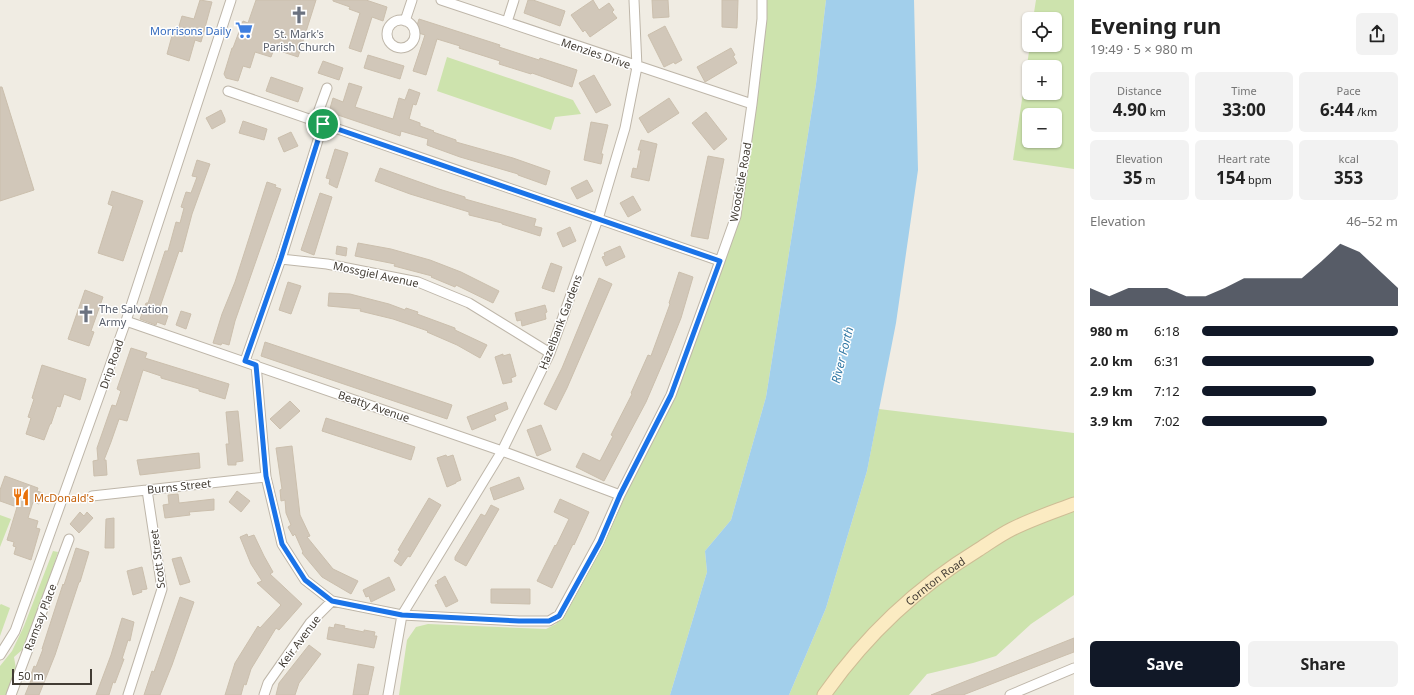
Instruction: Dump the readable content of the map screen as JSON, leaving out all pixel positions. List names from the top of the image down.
{
  "streets": {
    "main road": ["Cornton Road"],
    "street": [
      "Menzies Drive",
      "Woodside Road",
      "Mossgiel Avenue",
      "Hazelbank Gardens",
      "Drip Road",
      "Beatty Avenue",
      "Burns Street",
      "Scott Street",
      "Ramsay Place",
      "Keir Avenue"
    ]
  },
  "crossings": [
    ["Menzies Drive", "Woodside Road"],
    ["Menzies Drive", "Hazelbank Gardens"],
    ["Woodside Road", "Hazelbank Gardens"],
    ["Woodside Road", "Beatty Avenue"],
    ["Mossgiel Avenue", "Hazelbank Gardens"],
    ["Hazelbank Gardens", "Beatty Avenue"],
    ["Drip Road", "Beatty Avenue"],
    ["Burns Street", "Scott Street"]
  ],
  "water": ["River Forth"],
  "places": {
    "church": ["St. Mark's Parish Church", "The Salvation Army"],
    "supermarket": ["Morrisons Daily"],
    "restaurant": ["McDonald's"]
  },
  "scale_bar": "50 m",
  "page": {
    "heading": ["Evening run", "19:49 · 5 × 980 m"],
    "map_buttons": ["+", "−"],
    "stats": [
      ["Distance", "4.90 km"],
      ["Time", "33:00"],
      ["Pace", "6:44 /km"],
      ["Elevation", "35 m"],
      ["Heart rate", "154 bpm"],
      ["kcal", "353"]
    ],
    "chart": ["Elevation", "46–52 m"],
    "list": [
      {
        "name": "980 m",
        "note": "6:18"
      },
      {
        "name": "2.0 km",
        "note": "6:31"
      },
      {
        "name": "2.9 km",
        "note": "7:12"
      },
      {
        "name": "3.9 km",
        "note": "7:02"
      }
    ],
    "buttons": ["Save", "Share"],
    "scale": "50 m"
  }
}
